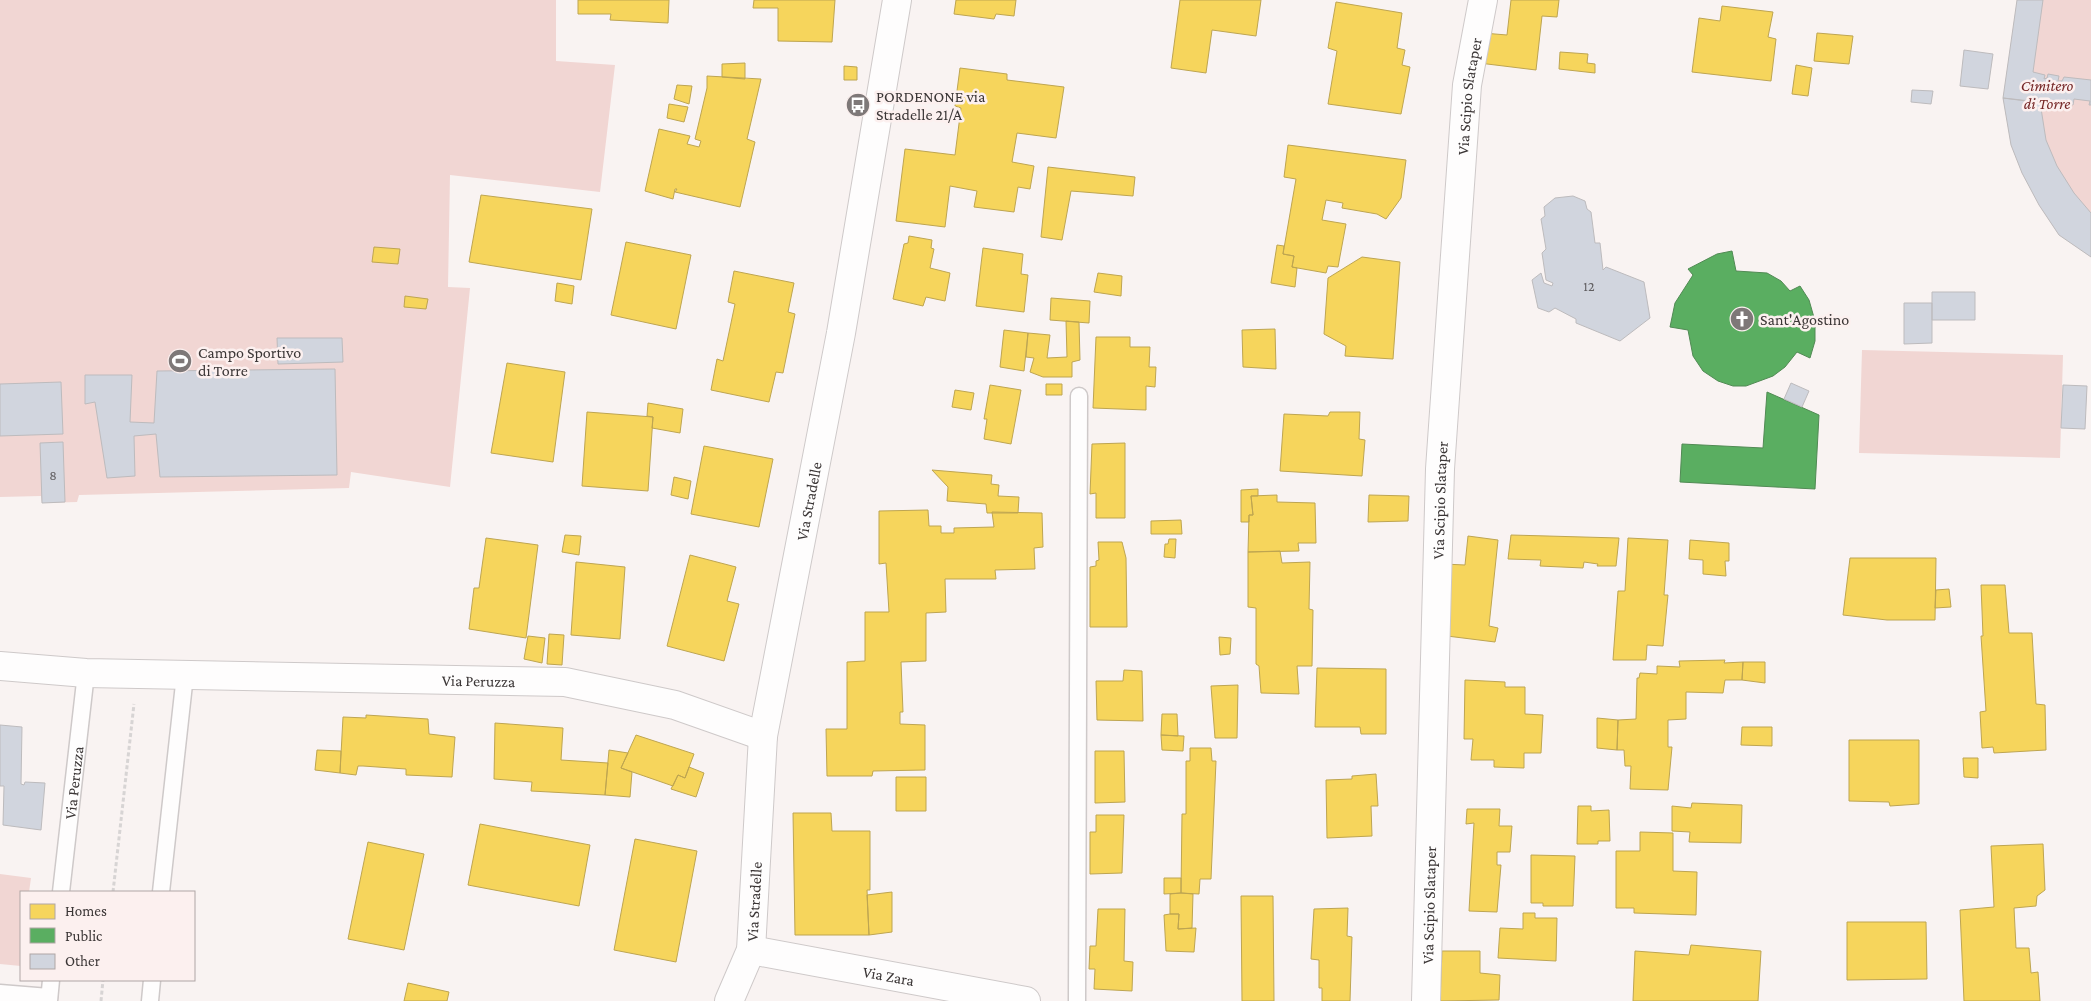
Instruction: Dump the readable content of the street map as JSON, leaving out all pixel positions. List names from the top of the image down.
{
  "streets": {
    "street": [
      "Via Scipio Slataper",
      "Via Stradelle",
      "Via Peruzza",
      "Via Zara"
    ]
  },
  "crossings": [
    ["Via Stradelle", "Via Peruzza"],
    ["Via Stradelle", "Via Zara"]
  ],
  "parks": ["Cimitero di Torre"],
  "places": {
    "bus stop": ["PORDENONE via Stradelle 21/A"],
    "church": ["Sant'Agostino"],
    "sports": ["Campo Sportivo di Torre"]
  },
  "house_numbers": ["12", "8"],
  "legend": ["Homes", "Public", "Other"]
}
